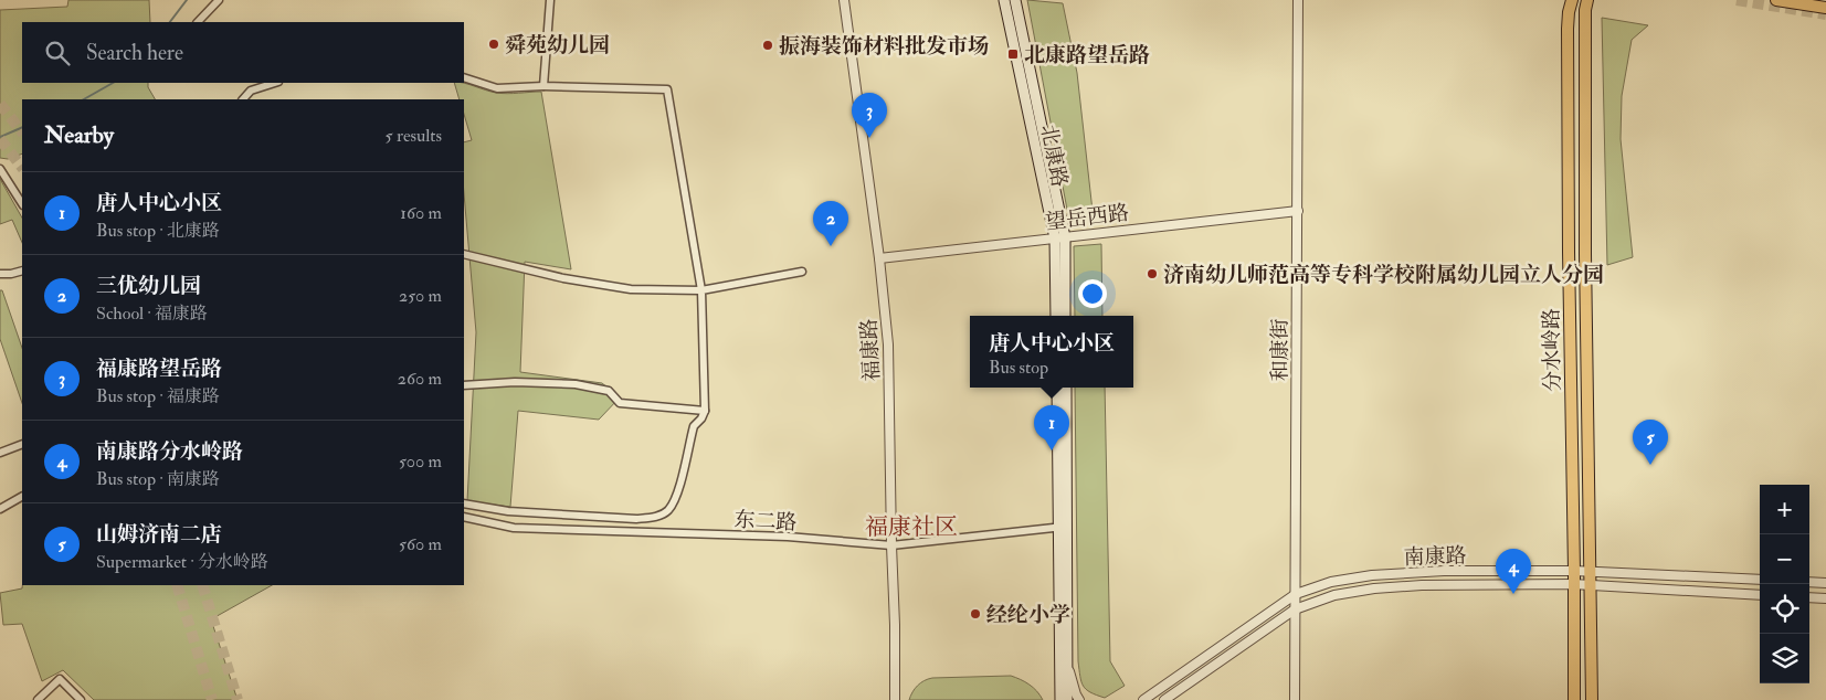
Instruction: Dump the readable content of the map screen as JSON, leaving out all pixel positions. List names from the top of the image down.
{
  "streets": {
    "main road": ["北康路", "分水岭路"],
    "street": [
      "望岳西路",
      "福康路",
      "和康街",
      "东二路",
      "南康路"
    ]
  },
  "crossings": [
    ["北康路", "望岳西路"],
    ["望岳西路", "福康路"],
    ["望岳西路", "和康街"],
    ["福康路", "东二路"],
    ["和康街", "南康路"],
    ["分水岭路", "南康路"]
  ],
  "districts": ["福康社区"],
  "places": {
    "other": [
      "舜苑幼儿园",
      "振海装饰材料批发市场",
      "济南幼儿师范高等专科学校附属幼儿园立人分园",
      "经纶小学"
    ],
    "transit": ["北康路望岳路"]
  },
  "page": {
    "search": "Search here",
    "pins": [
      "3",
      "2",
      "1",
      "5",
      "4"
    ],
    "heading": ["Nearby", "5 results"],
    "list": [
      {
        "mark": "1",
        "name": "唐人中心小区",
        "note": "Bus stop · 北康路",
        "value": "160 m"
      },
      {
        "mark": "2",
        "name": "三优幼儿园",
        "note": "School · 福康路",
        "value": "250 m"
      },
      {
        "mark": "3",
        "name": "福康路望岳路",
        "note": "Bus stop · 福康路",
        "value": "260 m"
      },
      {
        "mark": "4",
        "name": "南康路分水岭路",
        "note": "Bus stop · 南康路",
        "value": "500 m"
      },
      {
        "mark": "5",
        "name": "山姆济南二店",
        "note": "Supermarket · 分水岭路",
        "value": "560 m"
      }
    ],
    "popup": ["唐人中心小区", "Bus stop"],
    "map_buttons": ["+", "−"]
  }
}
